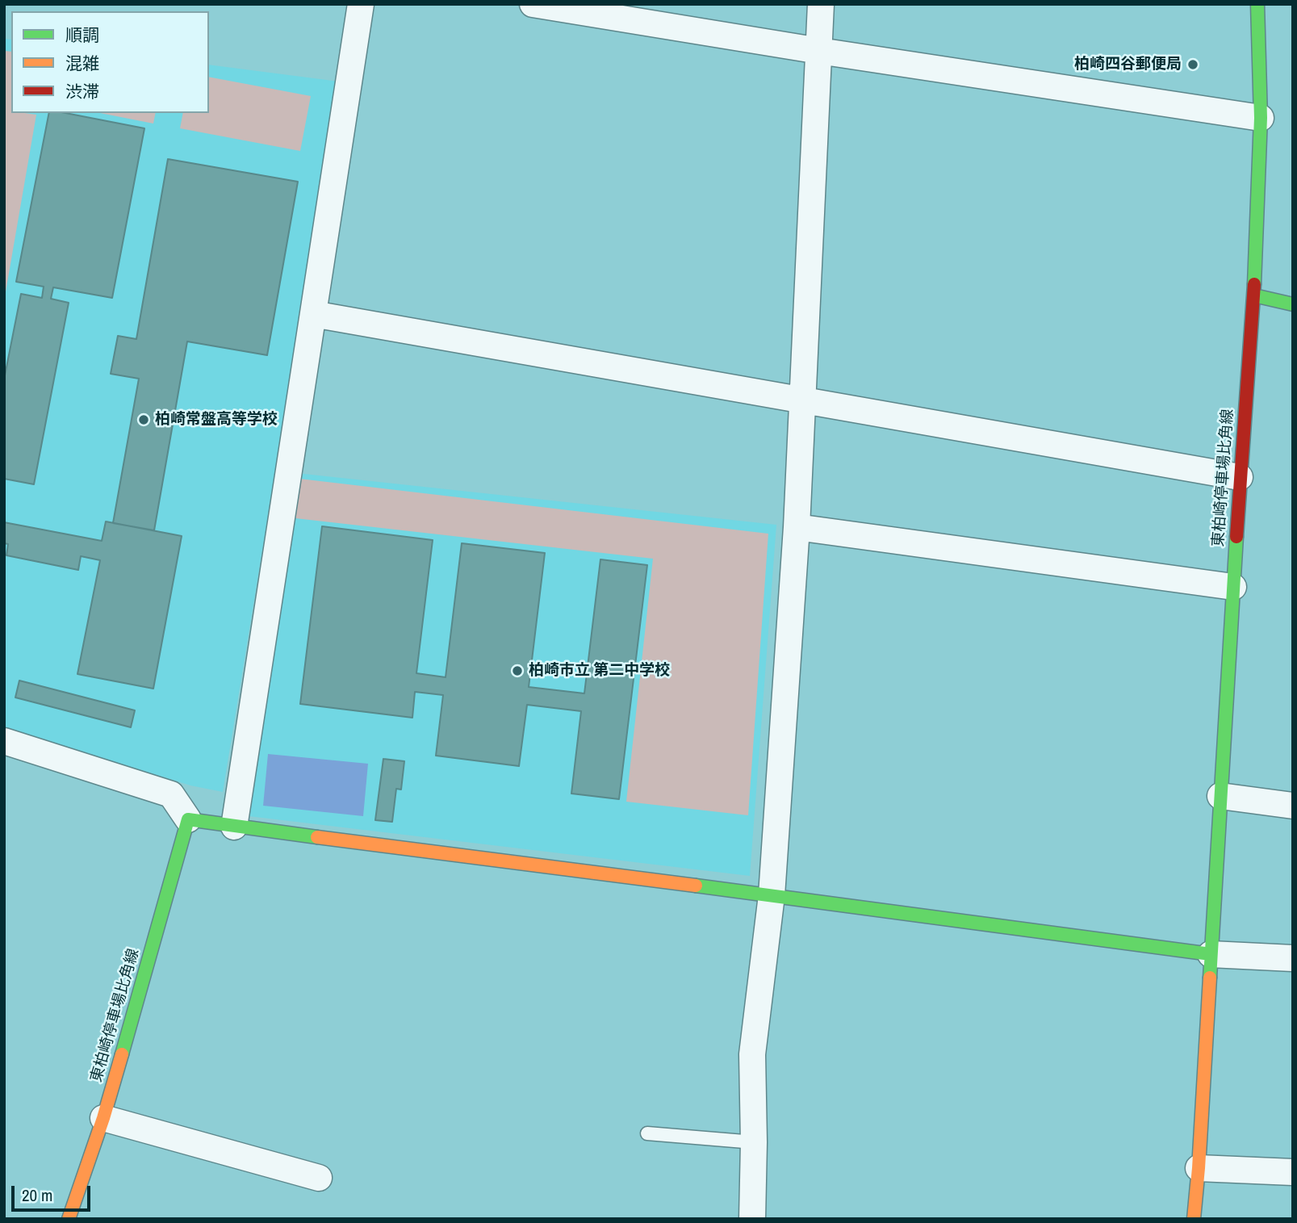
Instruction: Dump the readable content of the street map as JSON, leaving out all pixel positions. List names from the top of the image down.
{
  "streets": {
    "main road": ["東柏崎停車場比角線"]
  },
  "places": ["柏崎四谷郵便局", "柏崎常盤高等学校", "柏崎市立 第二中学校"],
  "legend": ["順調", "混雑", "渋滞"],
  "scale_bar": "20 m"
}
